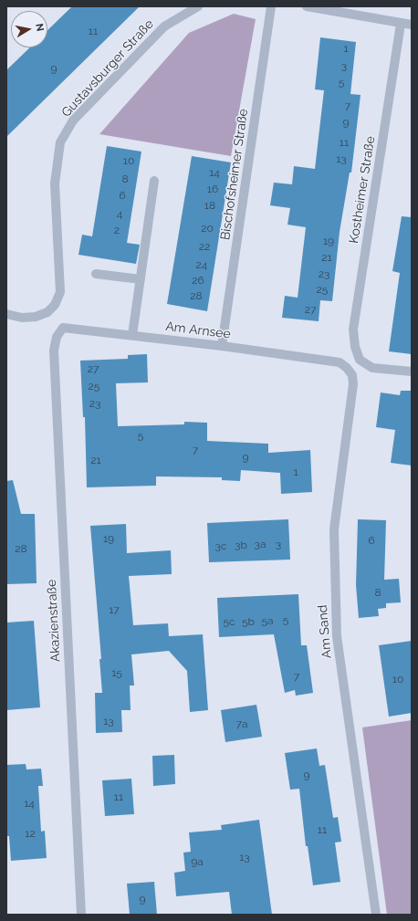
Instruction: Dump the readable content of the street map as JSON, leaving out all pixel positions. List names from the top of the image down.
{
  "streets": {
    "street": [
      "Gustavsburger Straße",
      "Bischofsheimer Straße",
      "Kostheimer Straße",
      "Am Arnsee",
      "Akazienstraße",
      "Am Sand"
    ]
  },
  "crossings": [
    ["Bischofsheimer Straße", "Am Arnsee"],
    ["Am Arnsee", "Akazienstraße"],
    ["Am Arnsee", "Am Sand"]
  ],
  "house_numbers": [
    "11",
    "1",
    "3",
    "9",
    "5",
    "7",
    "9",
    "11",
    "13",
    "10",
    "14",
    "8",
    "16",
    "6",
    "18",
    "4",
    "20",
    "2",
    "19",
    "22",
    "21",
    "24",
    "23",
    "26",
    "25",
    "28",
    "27",
    "27",
    "25",
    "23",
    "5",
    "7",
    "9",
    "21",
    "1",
    "19",
    "6",
    "3a",
    "3",
    "3b",
    "3c",
    "28",
    "8",
    "17",
    "5",
    "5a",
    "5c",
    "5b",
    "15",
    "7",
    "10",
    "13",
    "7a",
    "9",
    "11",
    "14",
    "11",
    "12",
    "13",
    "9a",
    "9"
  ],
  "north": "right"
}
